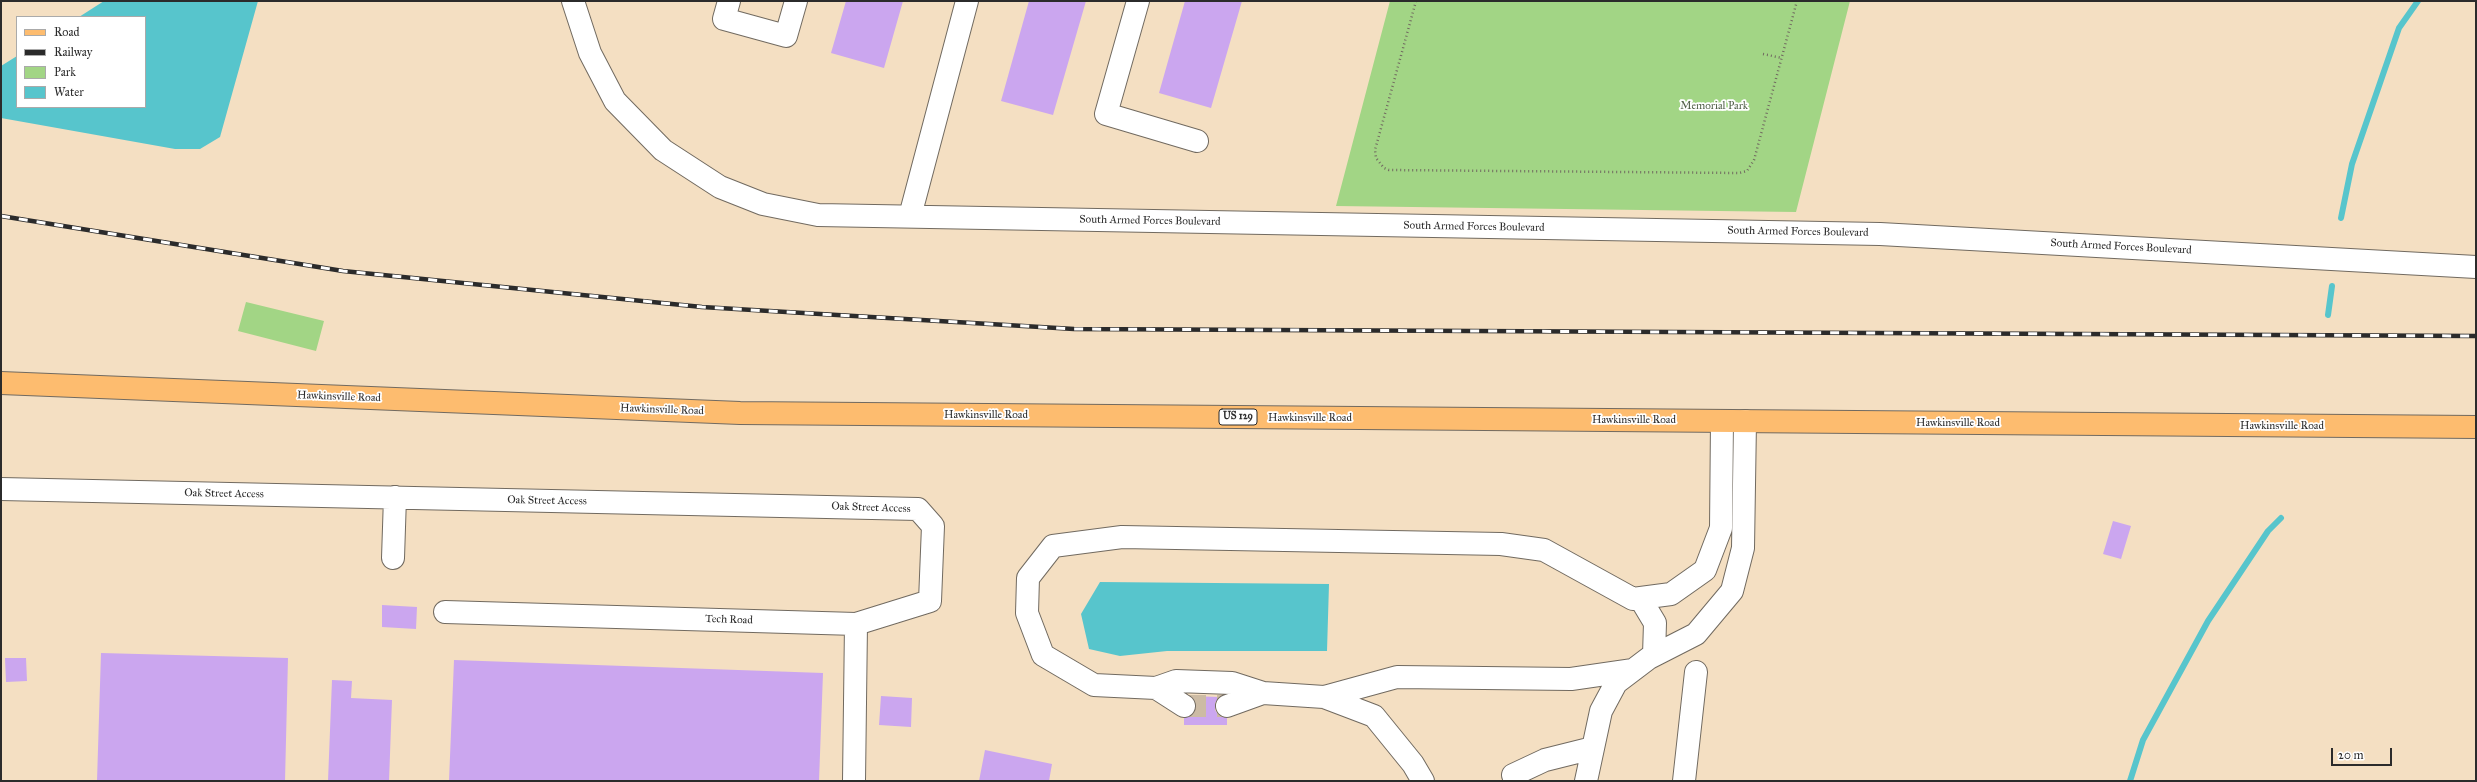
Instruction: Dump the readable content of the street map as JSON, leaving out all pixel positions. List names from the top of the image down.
{
  "streets": {
    "main road": ["Hawkinsville Road", "US 129"],
    "street": ["South Armed Forces Boulevard", "Oak Street Access", "Tech Road"]
  },
  "crossings": [
    ["Oak Street Access", "Tech Road"]
  ],
  "parks": ["Memorial Park"],
  "legend": [
    "Road",
    "Railway",
    "Park",
    "Water"
  ],
  "scale_bar": "20 m"
}
